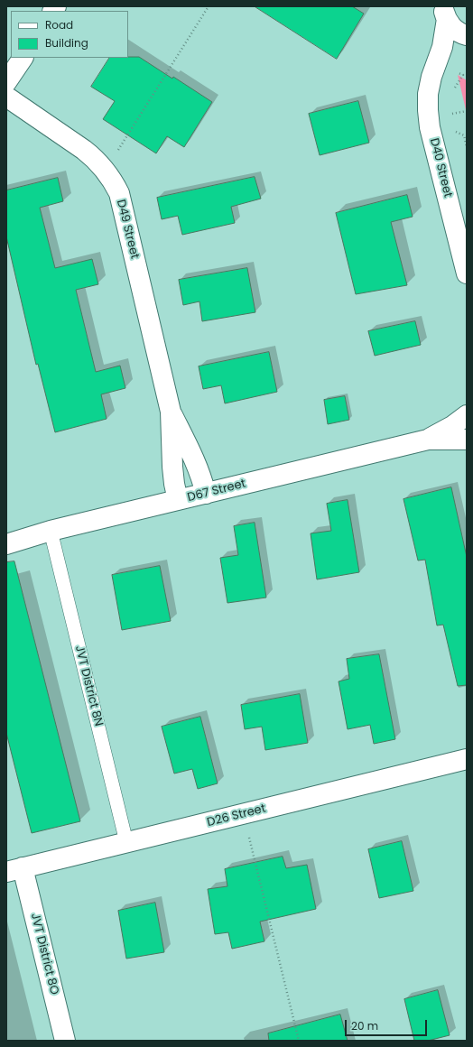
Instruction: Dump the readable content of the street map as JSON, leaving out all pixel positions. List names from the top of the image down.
{
  "streets": {
    "street": [
      "D40 Street",
      "D49 Street",
      "D67 Street",
      "D26 Street",
      "JVT District 8O"
    ],
    "lane": ["JVT District 8N"]
  },
  "crossings": [
    ["D49 Street", "D67 Street"],
    ["D67 Street", "JVT District 8N"],
    ["JVT District 8N", "D26 Street"],
    ["D26 Street", "JVT District 8O"]
  ],
  "legend": ["Road", "Building"],
  "scale_bar": "20 m"
}
